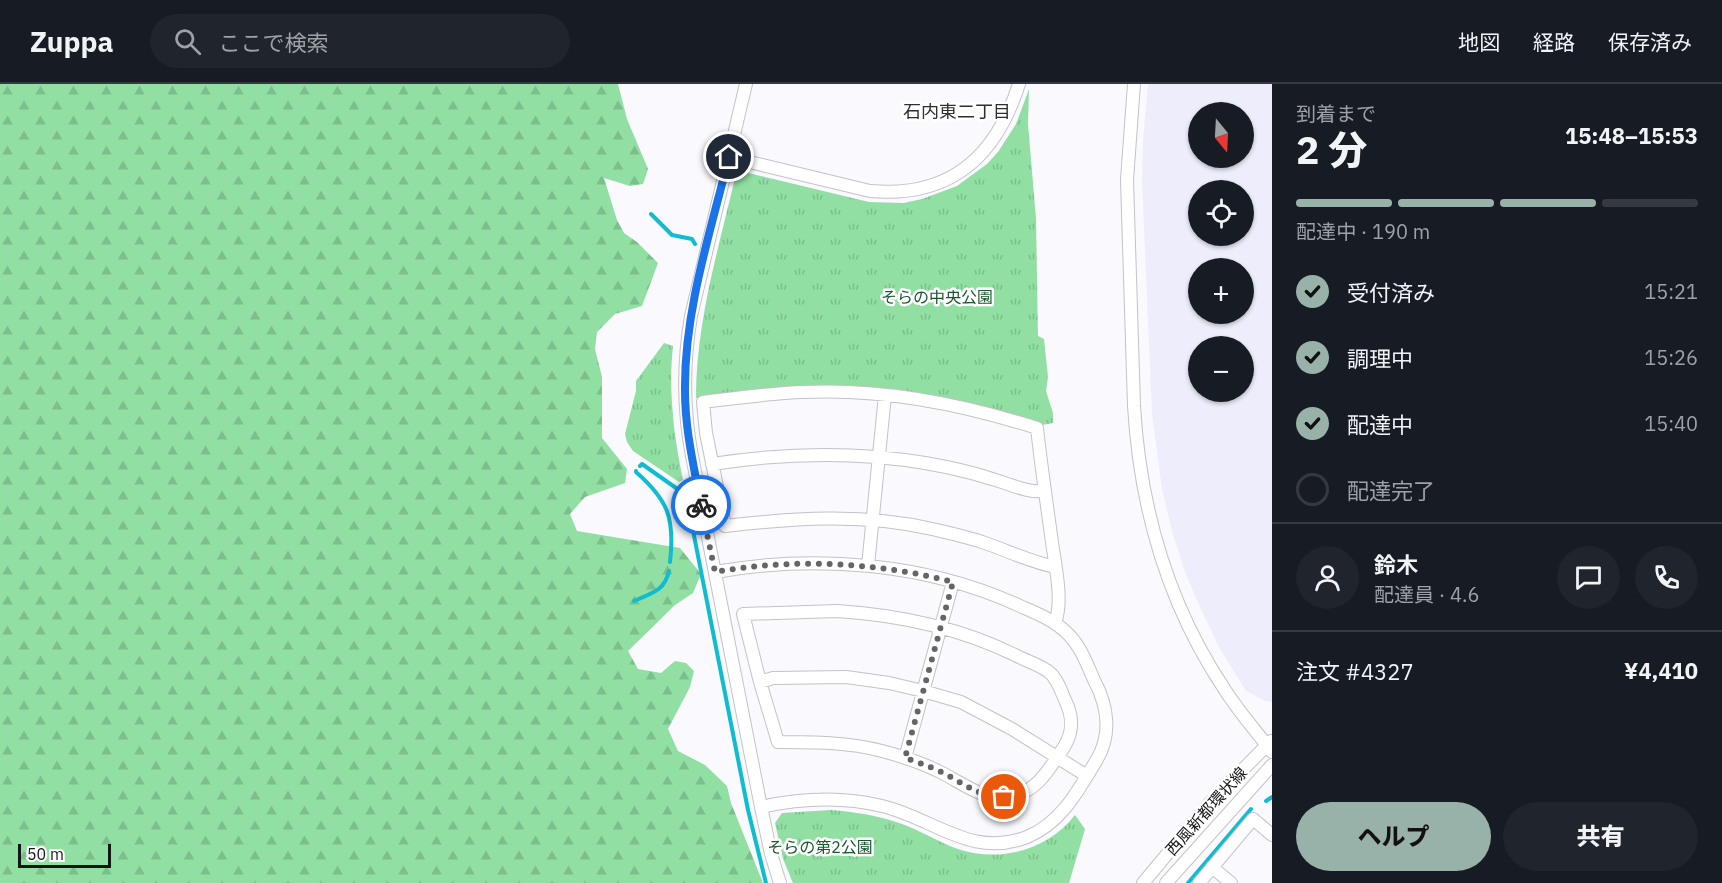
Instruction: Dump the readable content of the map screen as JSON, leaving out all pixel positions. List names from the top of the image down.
{
  "streets": {
    "street": ["西風新都環状線"]
  },
  "districts": ["石内東二丁目"],
  "parks": ["そらの中央公園", "そらの第2公園"],
  "scale_bar": "50 m",
  "north": "bottom",
  "page": {
    "header": "Zuppa",
    "search": "ここで検索",
    "nav": ["地図", "経路", "保存済み"],
    "heading": ["2 分", "到着まで", "15:48–15:53"],
    "panel": [
      "鈴木",
      "配達員 · 4.6",
      "注文 #4327",
      "¥4,410"
    ],
    "map_buttons": ["+", "−"],
    "bar": "配達中 · 190 m",
    "list": [
      ["受付済み", "15:21"],
      ["調理中", "15:26"],
      ["配達中", "15:40"],
      "配達完了"
    ],
    "buttons": ["ヘルプ", "共有"],
    "scale": "50 m"
  }
}
